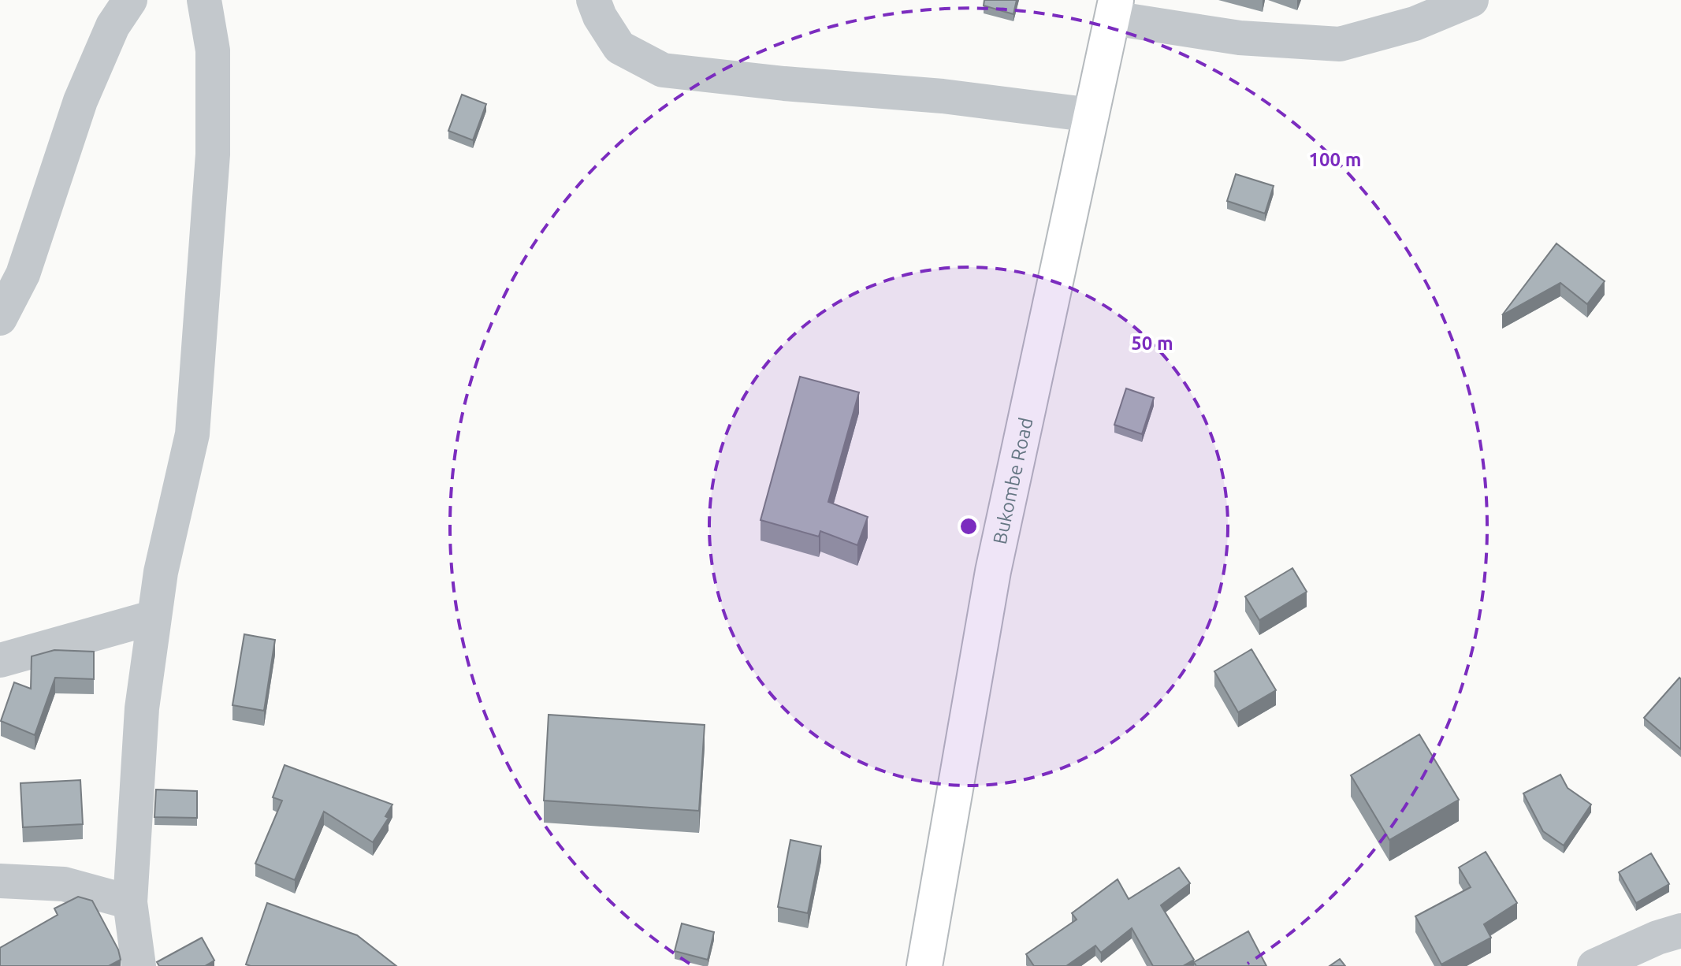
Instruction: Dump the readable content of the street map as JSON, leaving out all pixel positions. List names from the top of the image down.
{
  "streets": {
    "main road": ["Bukombe Road"]
  },
  "rings": ["100 m", "50 m"]
}
